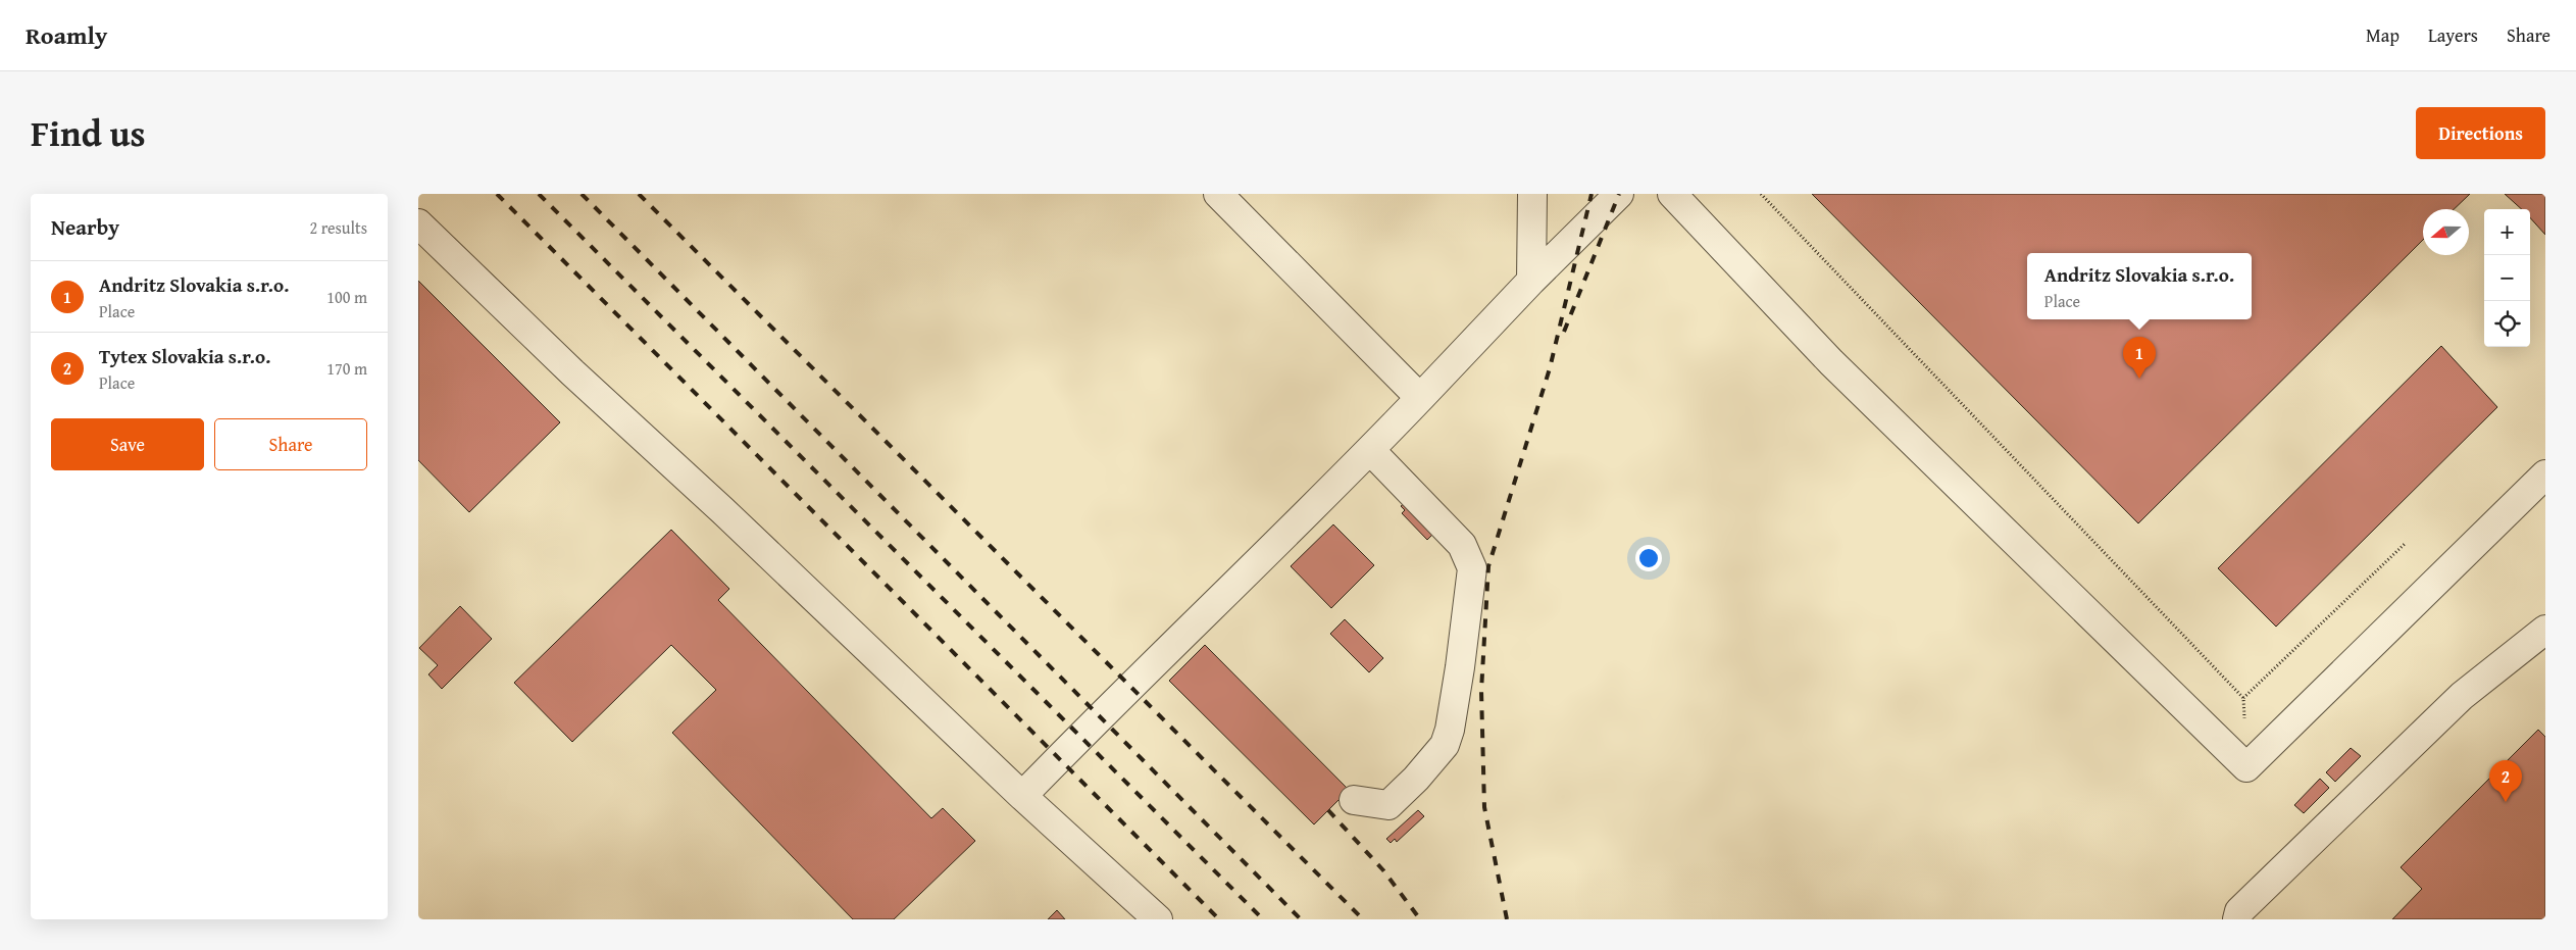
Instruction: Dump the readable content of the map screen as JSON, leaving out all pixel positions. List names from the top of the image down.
{
  "north": "left",
  "page": {
    "header": "Roamly",
    "nav": ["Map", "Layers", "Share"],
    "title": "Find us",
    "buttons": [
      "Directions",
      ["Save", "Share"]
    ],
    "heading": ["Nearby", "2 results"],
    "map_buttons": ["+", "−"],
    "popup": ["Andritz Slovakia s.r.o.", "Place"],
    "list": [
      {
        "mark": "1",
        "name": "Andritz Slovakia s.r.o.",
        "note": "Place",
        "value": "100 m"
      },
      {
        "mark": "2",
        "name": "Tytex Slovakia s.r.o.",
        "note": "Place",
        "value": "170 m"
      }
    ],
    "pins": ["1", "2"]
  }
}
